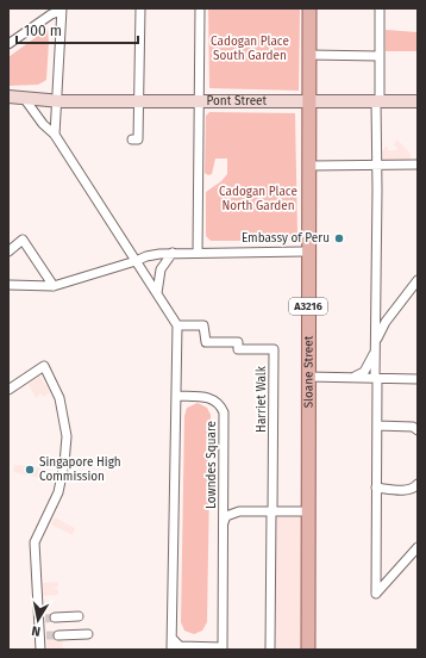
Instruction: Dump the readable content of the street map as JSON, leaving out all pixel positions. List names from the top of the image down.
{
  "streets": {
    "main road": ["Pont Street", "A3216", "Sloane Street"],
    "street": ["Harriet Walk", "Lowndes Square"]
  },
  "crossings": [
    ["Pont Street", "Sloane Street"]
  ],
  "parks": ["Cadogan Place South Garden", "Cadogan Place North Garden"],
  "places": ["Embassy of Peru", "Singapore High Commission"],
  "scale_bar": "100 m",
  "north": "bottom"
}
